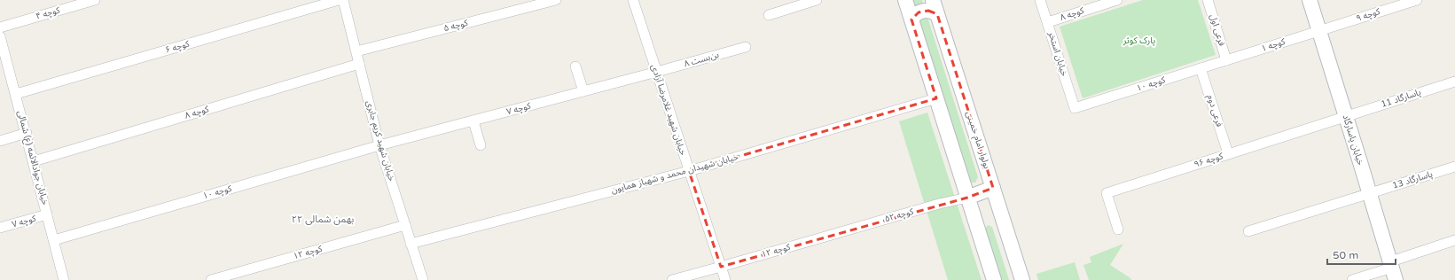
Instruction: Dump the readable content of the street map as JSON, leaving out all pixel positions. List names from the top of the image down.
{
  "streets": {
    "main road": ["بولوار امام خمینی", "خیابان پاسارگاد"],
    "street": [
      "کوچه ۴",
      "کوچه ۸",
      "کوچه ۹",
      "کوچه ۵",
      "فرعی اول",
      "کوچه ۱",
      "کوچه ۶",
      "خیابان استخر",
      "بن‌بست ۸",
      "کوچه ۱۰",
      "پاسارگاد 11",
      "کوچه ۷",
      "خیابان شهید غلامرضا آزادی",
      "فرعی دوم",
      "خیابان شهید کریم جابری",
      "خیابان جوادالائمه (ع) شمالی",
      "کوچه ۹۶",
      "خیابان شهیدان محمد و شهباز همایون",
      "پاسارگاد 13",
      "کوچه ۵۲",
      "کوچه ۱۲"
    ]
  },
  "crossings": [
    ["کوچه ۸", "خیابان استخر"],
    ["کوچه ۸", "خیابان شهید کریم جابری"],
    ["کوچه ۸", "خیابان جوادالائمه (ع) شمالی"],
    ["کوچه ۹", "کوچه ۱"],
    ["کوچه ۹", "خیابان پاسارگاد"],
    ["کوچه ۵", "خیابان شهید کریم جابری"],
    ["فرعی اول", "کوچه ۱"],
    ["فرعی اول", "کوچه ۱۰"],
    ["کوچه ۱", "کوچه ۱۰"],
    ["کوچه ۱", "خیابان پاسارگاد"],
    ["کوچه ۶", "خیابان جوادالائمه (ع) شمالی"],
    ["خیابان استخر", "کوچه ۱۰"],
    ["بن‌بست ۸", "کوچه ۷"],
    ["بن‌بست ۸", "خیابان شهید غلامرضا آزادی"],
    ["کوچه ۱۰", "کوچه ۷"],
    ["کوچه ۱۰", "فرعی دوم"],
    ["کوچه ۱۰", "خیابان شهید کریم جابری"],
    ["کوچه ۱۰", "خیابان جوادالائمه (ع) شمالی"],
    ["پاسارگاد 11", "خیابان پاسارگاد"],
    ["پاسارگاد 11", "کوچه ۹۶"],
    ["کوچه ۷", "خیابان شهید غلامرضا آزادی"],
    ["کوچه ۷", "خیابان شهید کریم جابری"],
    ["کوچه ۷", "خیابان جوادالائمه (ع) شمالی"],
    ["خیابان شهید غلامرضا آزادی", "خیابان شهیدان محمد و شهباز همایون"],
    ["خیابان شهید غلامرضا آزادی", "کوچه ۱۲"],
    ["فرعی دوم", "کوچه ۹۶"],
    ["خیابان پاسارگاد", "کوچه ۹۶"],
    ["خیابان پاسارگاد", "پاسارگاد 13"],
    ["خیابان شهید کریم جابری", "خیابان شهیدان محمد و شهباز همایون"],
    ["خیابان شهید کریم جابری", "کوچه ۱۲"],
    ["کوچه ۵۲", "کوچه ۱۲"]
  ],
  "districts": ["۲۲ بهمن شمالی"],
  "parks": ["پارک کوثر"],
  "scale_bar": "50 m"
}
